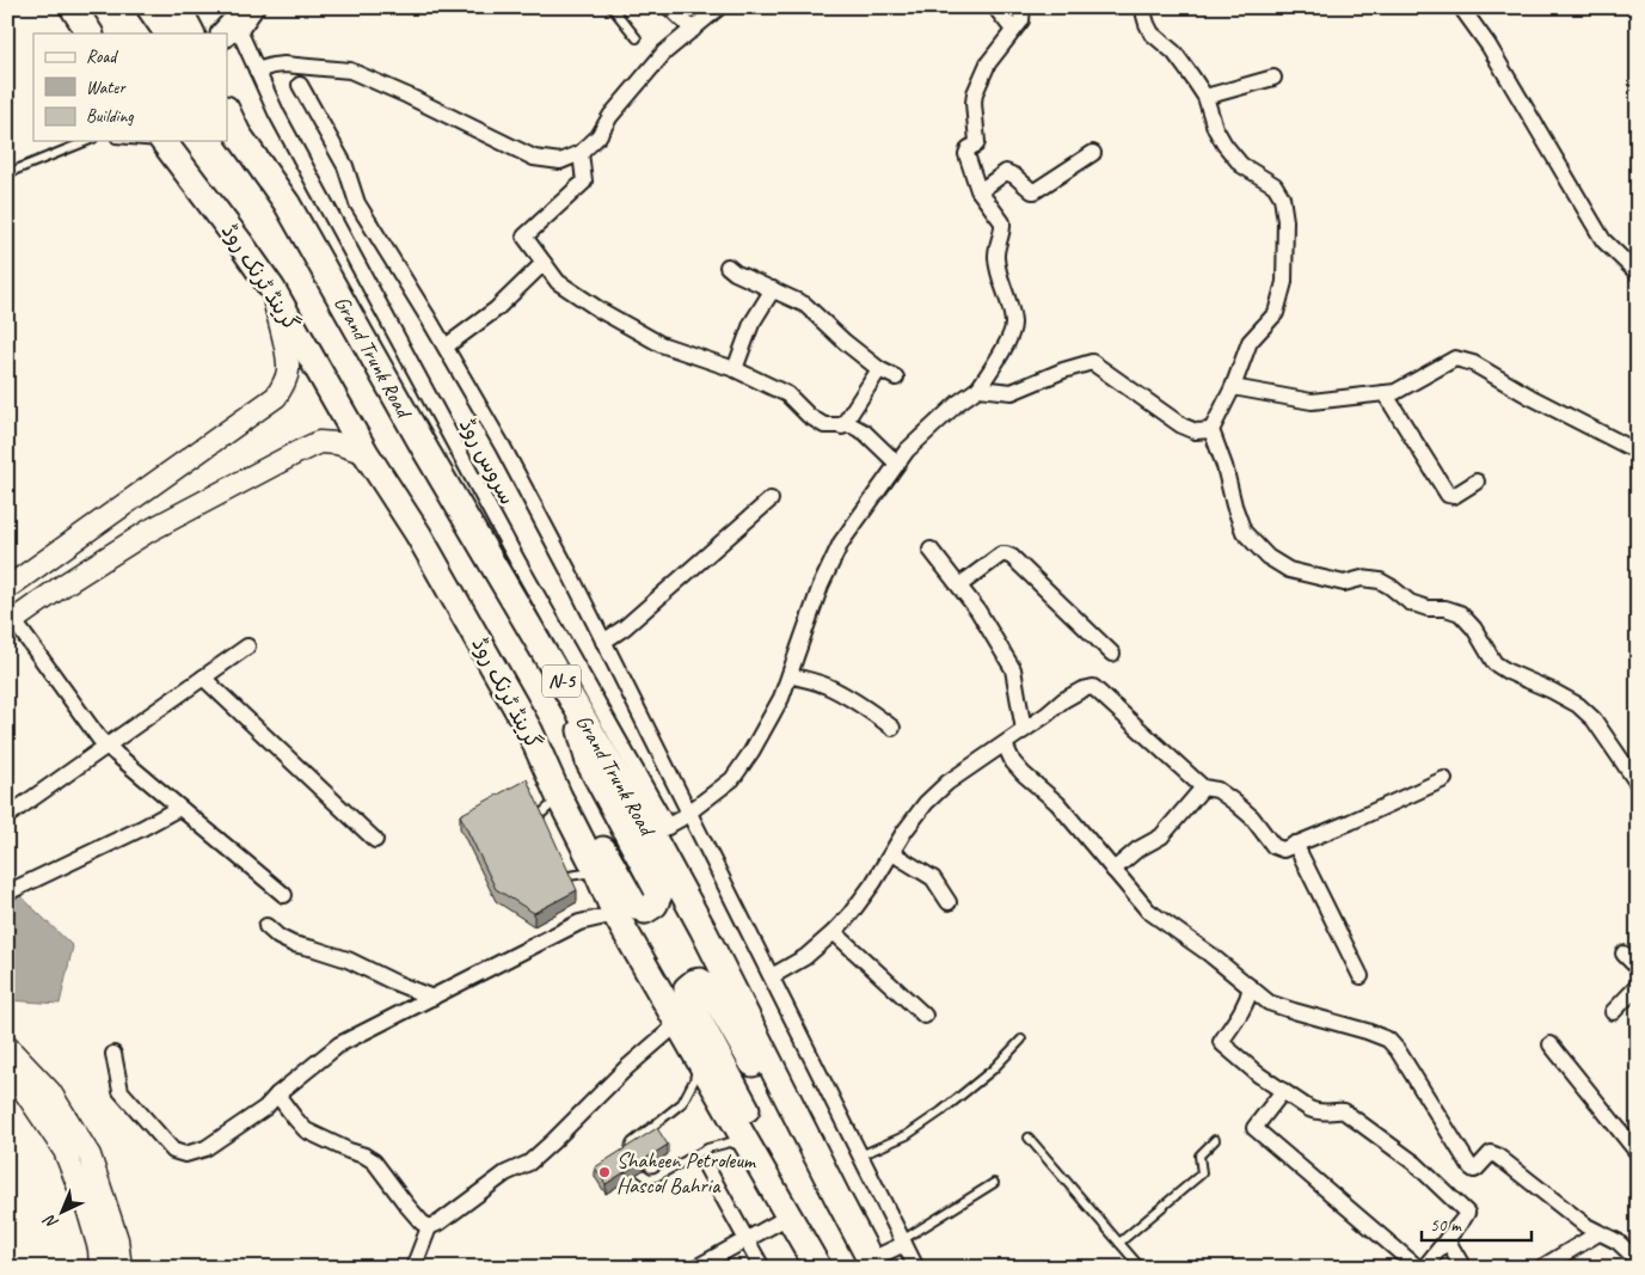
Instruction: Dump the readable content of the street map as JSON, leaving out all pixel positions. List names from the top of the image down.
{
  "streets": {
    "highway": ["گرینڈ ٹرنک روڈ", "Grand Trunk Road", "N-5"],
    "street": ["سروس روڈ"]
  },
  "crossings": [
    ["Grand Trunk Road", "سروس روڈ"]
  ],
  "places": ["Shaheen Petroleum Hascol Bahria"],
  "legend": ["Road", "Water", "Building"],
  "scale_bar": "50 m",
  "north": "bottom left"
}
